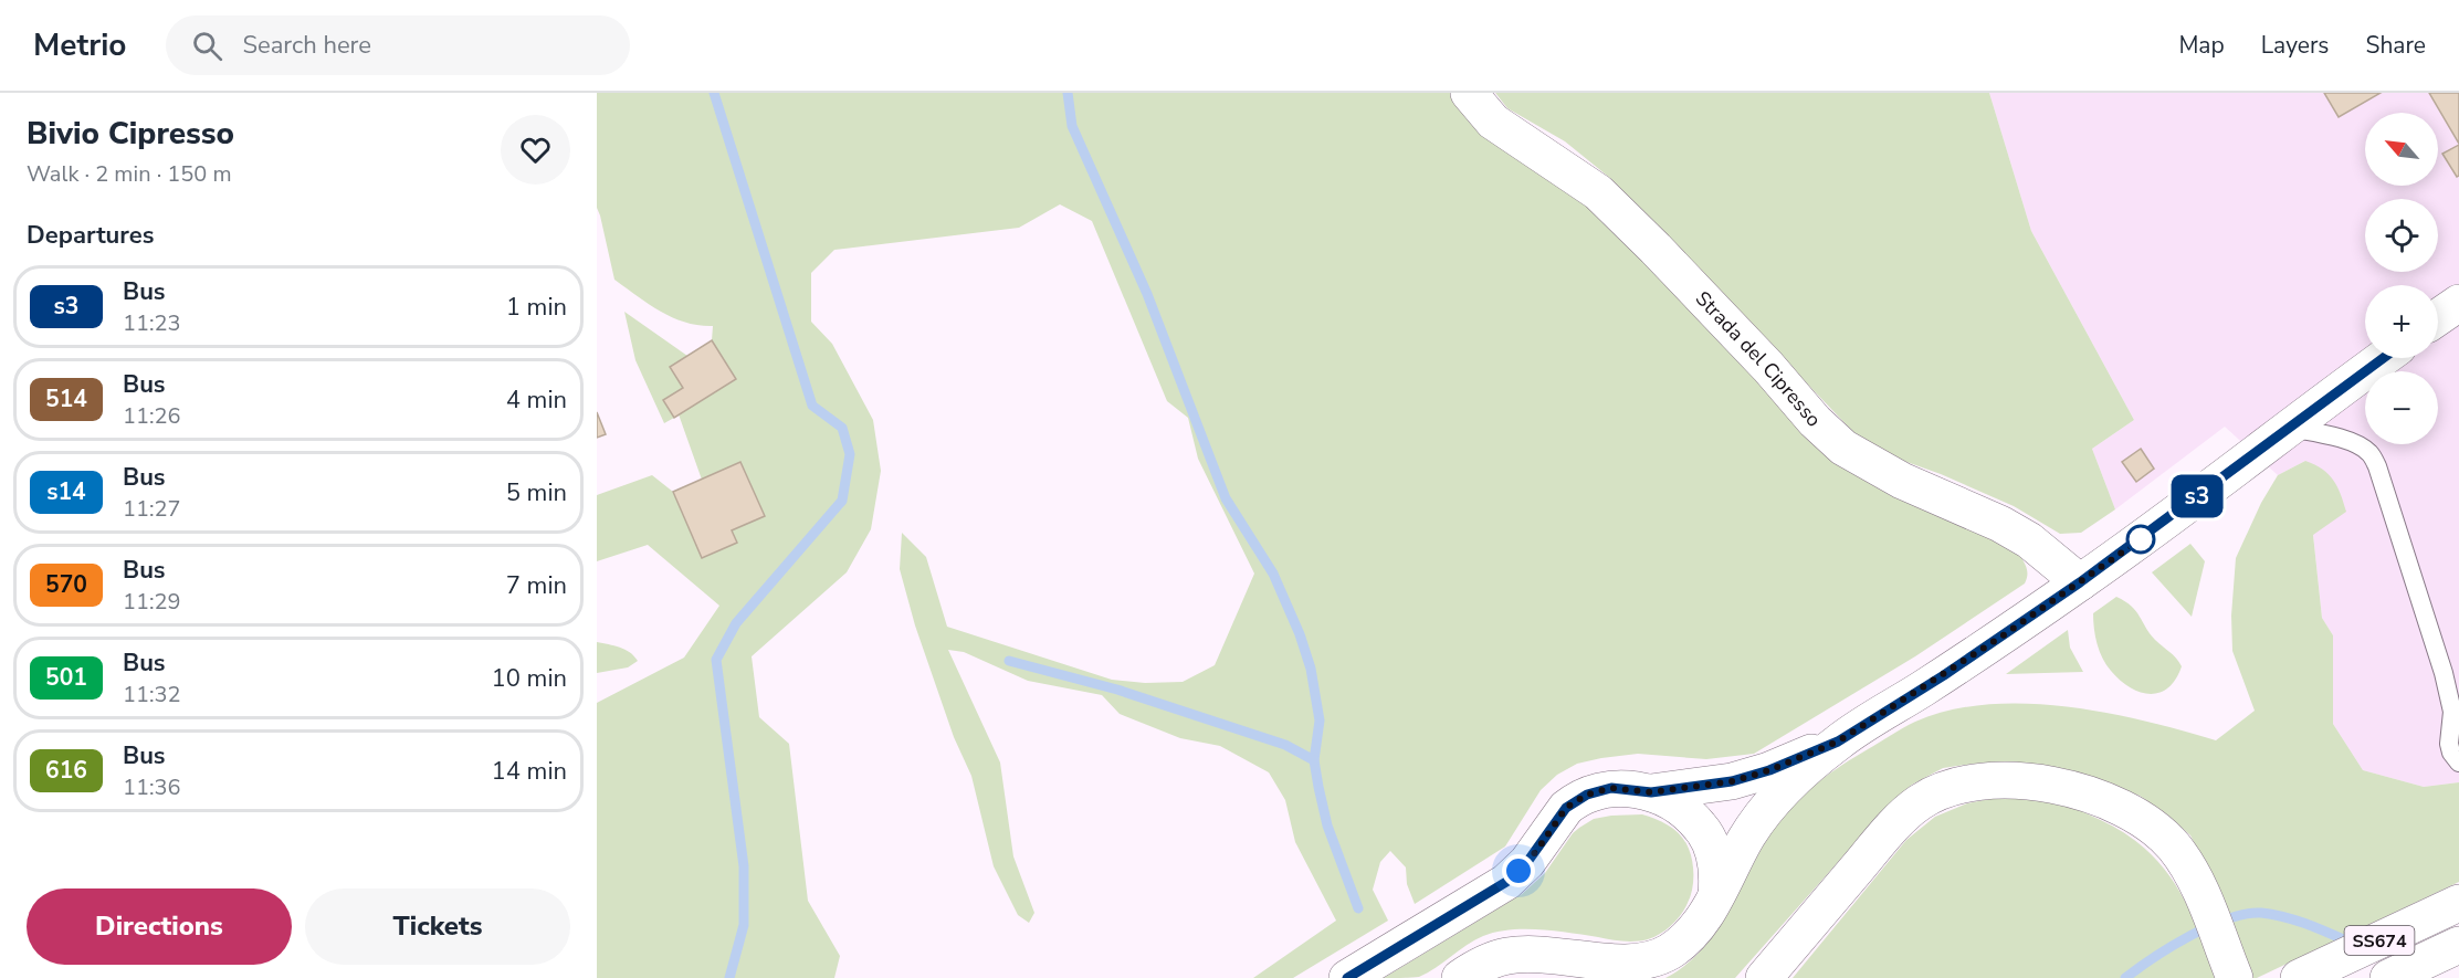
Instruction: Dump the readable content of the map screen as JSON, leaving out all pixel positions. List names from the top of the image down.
{
  "streets": {
    "main road": ["Strada del Cipresso", "SS674"]
  },
  "lines": ["bus line s3"],
  "north": "top left",
  "page": {
    "header": "Metrio",
    "search": "Search here",
    "nav": ["Map", "Layers", "Share"],
    "heading": [
      ["Bivio Cipresso", "Walk · 2 min · 150 m"],
      "Departures"
    ],
    "on_map": "s3",
    "map_buttons": ["+", "−"],
    "list": [
      {
        "mark": "s3",
        "name": "Bus",
        "note": "11:23",
        "value": "1 min"
      },
      {
        "mark": "514",
        "name": "Bus",
        "note": "11:26",
        "value": "4 min"
      },
      {
        "mark": "s14",
        "name": "Bus",
        "note": "11:27",
        "value": "5 min"
      },
      {
        "mark": "570",
        "name": "Bus",
        "note": "11:29",
        "value": "7 min"
      },
      {
        "mark": "501",
        "name": "Bus",
        "note": "11:32",
        "value": "10 min"
      },
      {
        "mark": "616",
        "name": "Bus",
        "note": "11:36",
        "value": "14 min"
      }
    ],
    "buttons": ["Directions", "Tickets"]
  }
}
